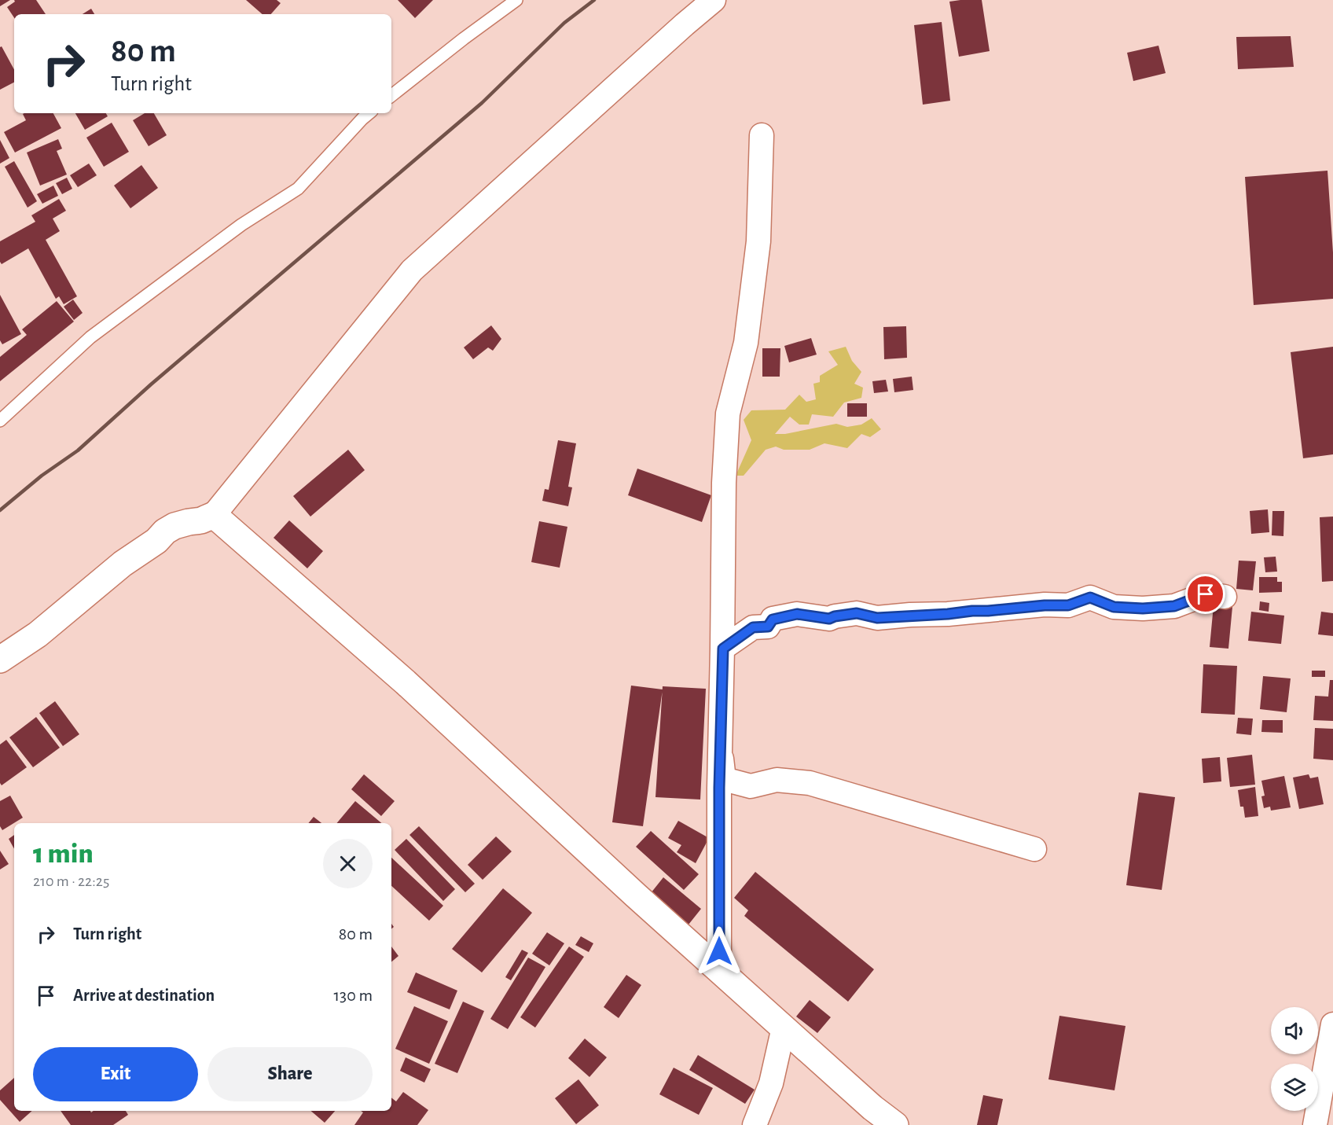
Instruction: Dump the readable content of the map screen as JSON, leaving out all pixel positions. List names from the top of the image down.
{
  "page": {
    "turn": ["80 m", "Turn right"],
    "heading": ["1 min", "210 m · 22:25"],
    "list": [
      {
        "name": "Turn right",
        "value": "80 m"
      },
      {
        "name": "Arrive at destination",
        "value": "130 m"
      }
    ],
    "buttons": ["Exit", "Share"]
  }
}
